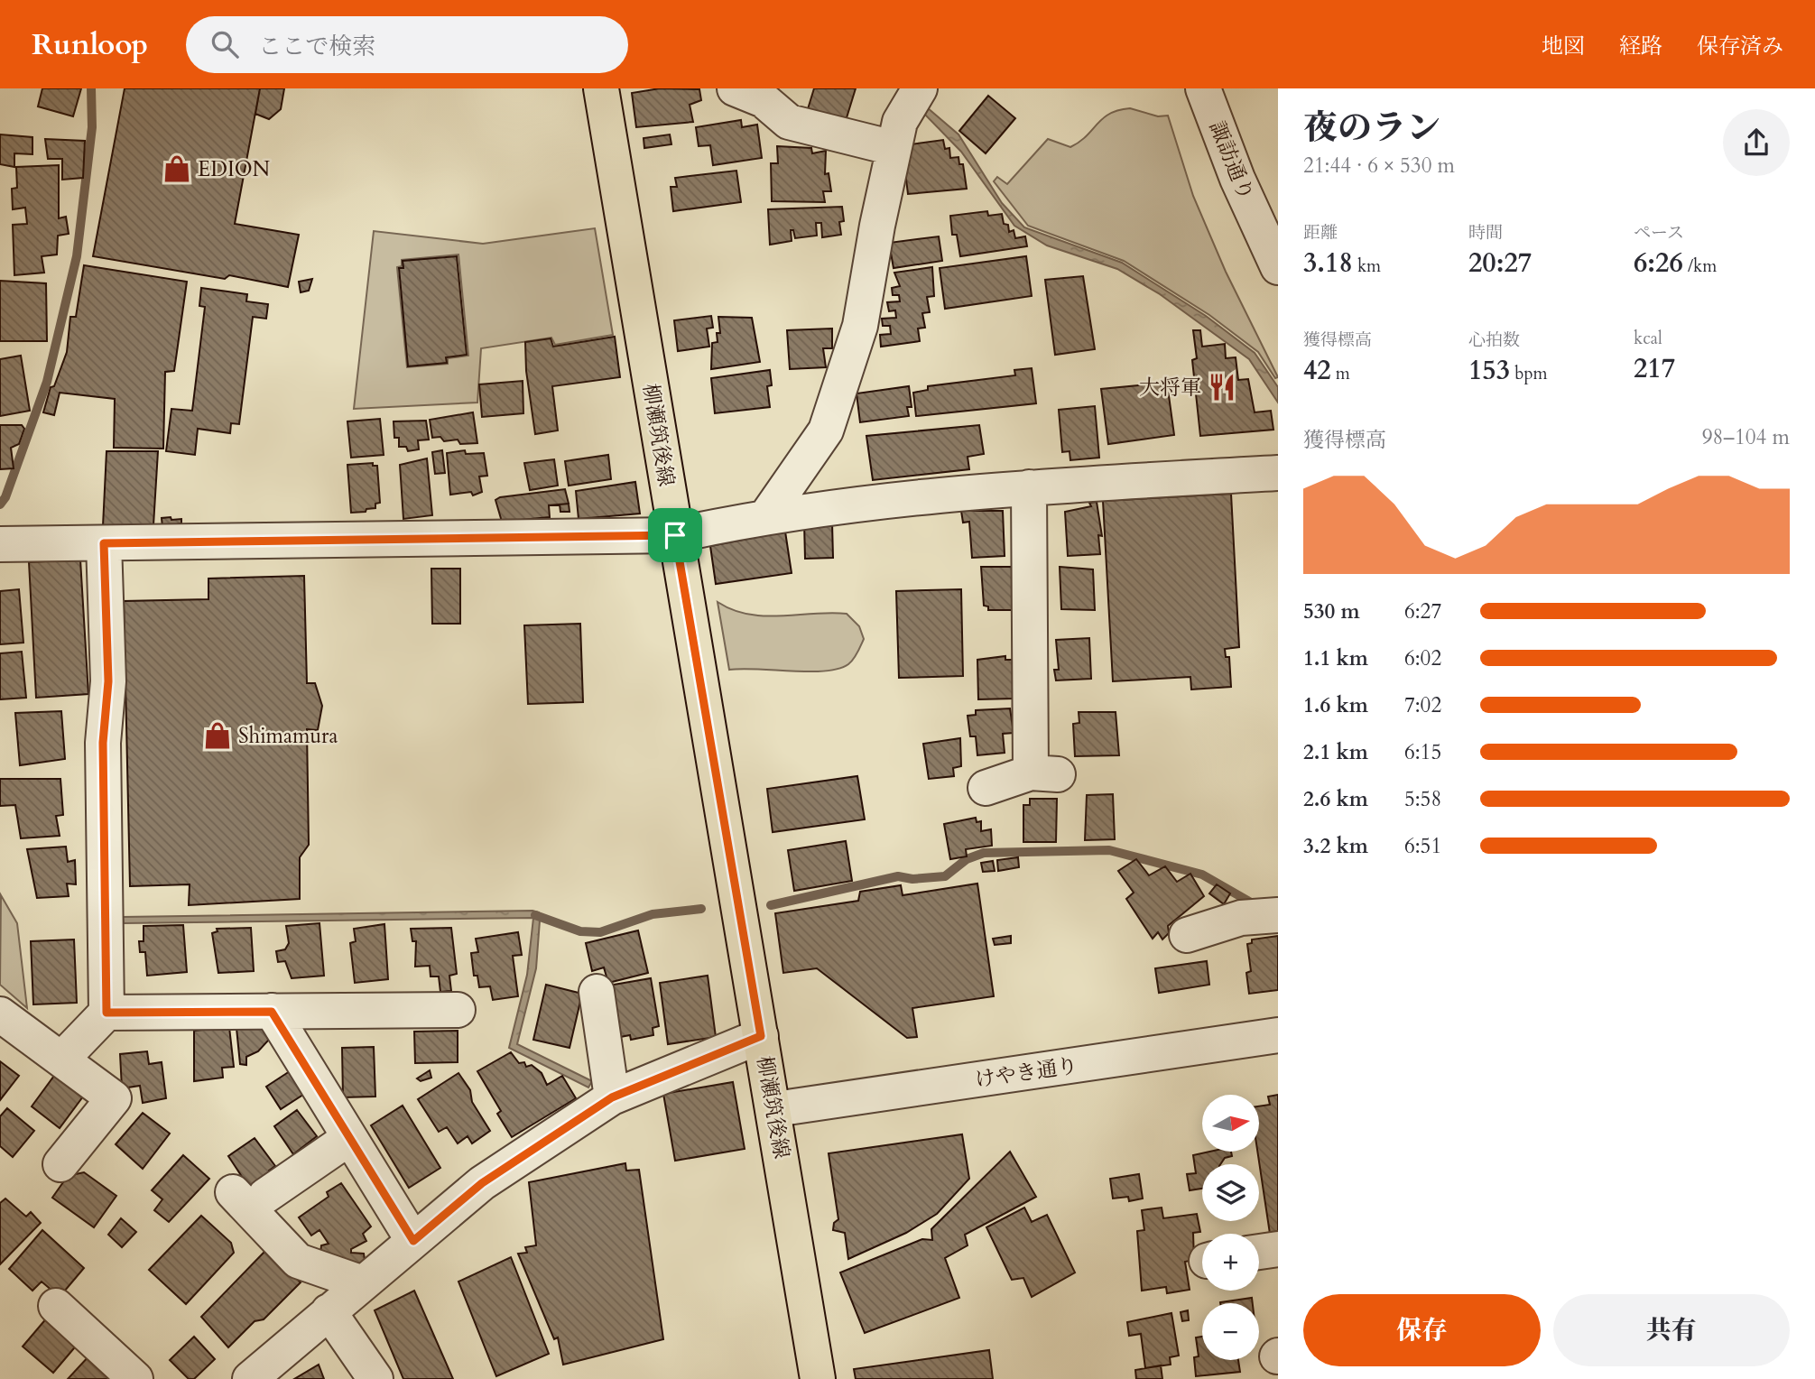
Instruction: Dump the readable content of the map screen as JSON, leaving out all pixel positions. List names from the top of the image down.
{
  "streets": {
    "main road": ["柳瀬筑後線"],
    "street": ["諏訪通り", "けやき通り"]
  },
  "crossings": [
    ["柳瀬筑後線", "けやき通り"]
  ],
  "places": {
    "shop": ["EDION", "Shimamura"],
    "restaurant": ["大将軍"]
  },
  "north": "right",
  "page": {
    "header": "Runloop",
    "search": "ここで検索",
    "nav": ["地図", "経路", "保存済み"],
    "heading": ["夜のラン", "21:44 · 6 × 530 m"],
    "stats": [
      ["距離", "3.18 km"],
      ["時間", "20:27"],
      ["ペース", "6:26 /km"],
      ["獲得標高", "42 m"],
      ["心拍数", "153 bpm"],
      ["kcal", "217"]
    ],
    "chart": ["獲得標高", "98–104 m"],
    "list": [
      {
        "name": "530 m",
        "note": "6:27"
      },
      {
        "name": "1.1 km",
        "note": "6:02"
      },
      {
        "name": "1.6 km",
        "note": "7:02"
      },
      {
        "name": "2.1 km",
        "note": "6:15"
      },
      {
        "name": "2.6 km",
        "note": "5:58"
      },
      {
        "name": "3.2 km",
        "note": "6:51"
      }
    ],
    "map_buttons": ["+", "−"],
    "buttons": ["保存", "共有"]
  }
}
